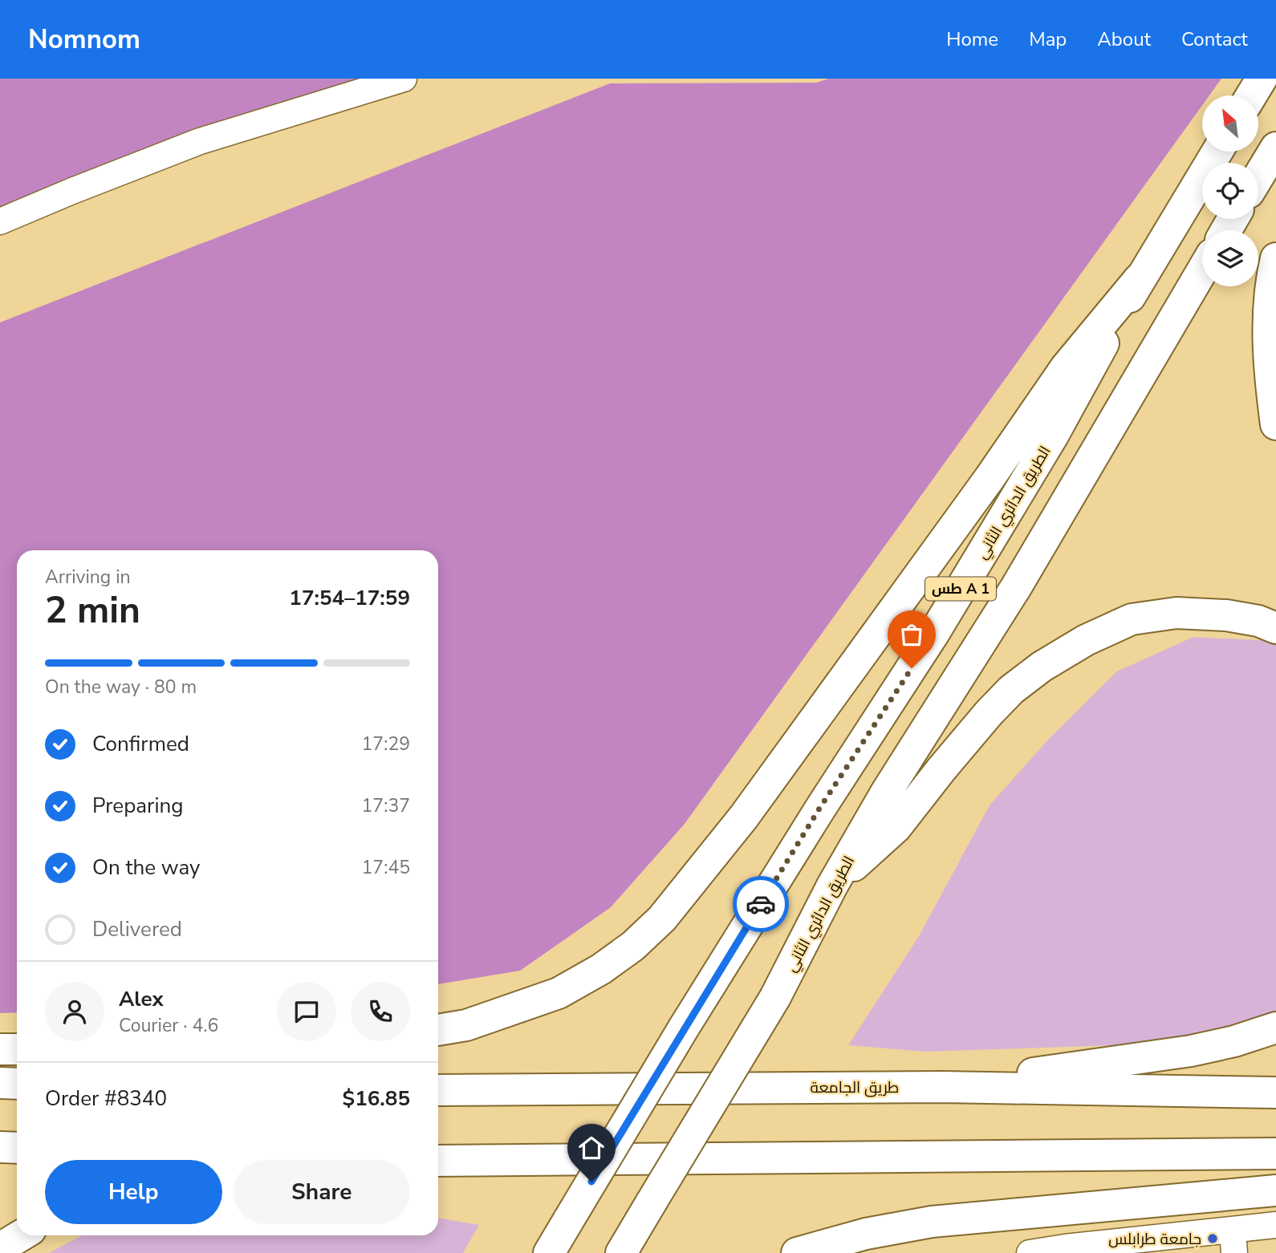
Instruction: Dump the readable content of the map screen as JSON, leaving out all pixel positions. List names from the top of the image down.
{
  "streets": {
    "highway": ["الطريق الدائري الثاني", "طس A 1", "طريق الجامعة"]
  },
  "places": ["جامعة طرابلس"],
  "north": "top left",
  "page": {
    "header": "Nomnom",
    "nav": [
      "Home",
      "Map",
      "About",
      "Contact"
    ],
    "heading": ["2 min", "Arriving in", "17:54–17:59"],
    "panel": [
      "Alex",
      "Courier · 4.6",
      "Order #8340",
      "$16.85"
    ],
    "bar": "On the way · 80 m",
    "list": [
      ["Confirmed", "17:29"],
      ["Preparing", "17:37"],
      ["On the way", "17:45"],
      "Delivered"
    ],
    "buttons": ["Help", "Share"]
  }
}
